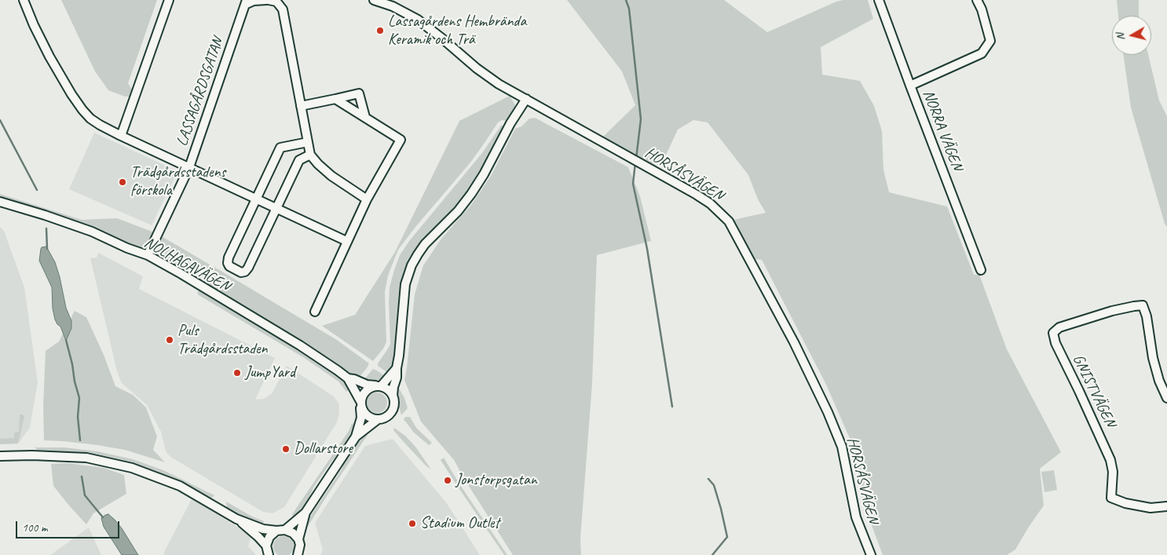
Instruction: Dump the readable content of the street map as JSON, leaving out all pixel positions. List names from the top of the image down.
{
  "streets": {
    "street": [
      "LASSAGÅRDSGATAN",
      "NORRA VÄGEN",
      "HORSÅSVÄGEN",
      "NOLHAGAVÄGEN",
      "GNISTVÄGEN"
    ]
  },
  "crossings": [
    ["LASSAGÅRDSGATAN", "NOLHAGAVÄGEN"]
  ],
  "places": [
    "Lassagårdens Hembrända Keramik och Trä",
    "Trädgårdsstadens förskola",
    "Puls Trädgårdsstaden",
    "JumpYard",
    "Dollarstore",
    "Jonstorpsgatan",
    "Stadium Outlet"
  ],
  "scale_bar": "100 m",
  "north": "left"
}
